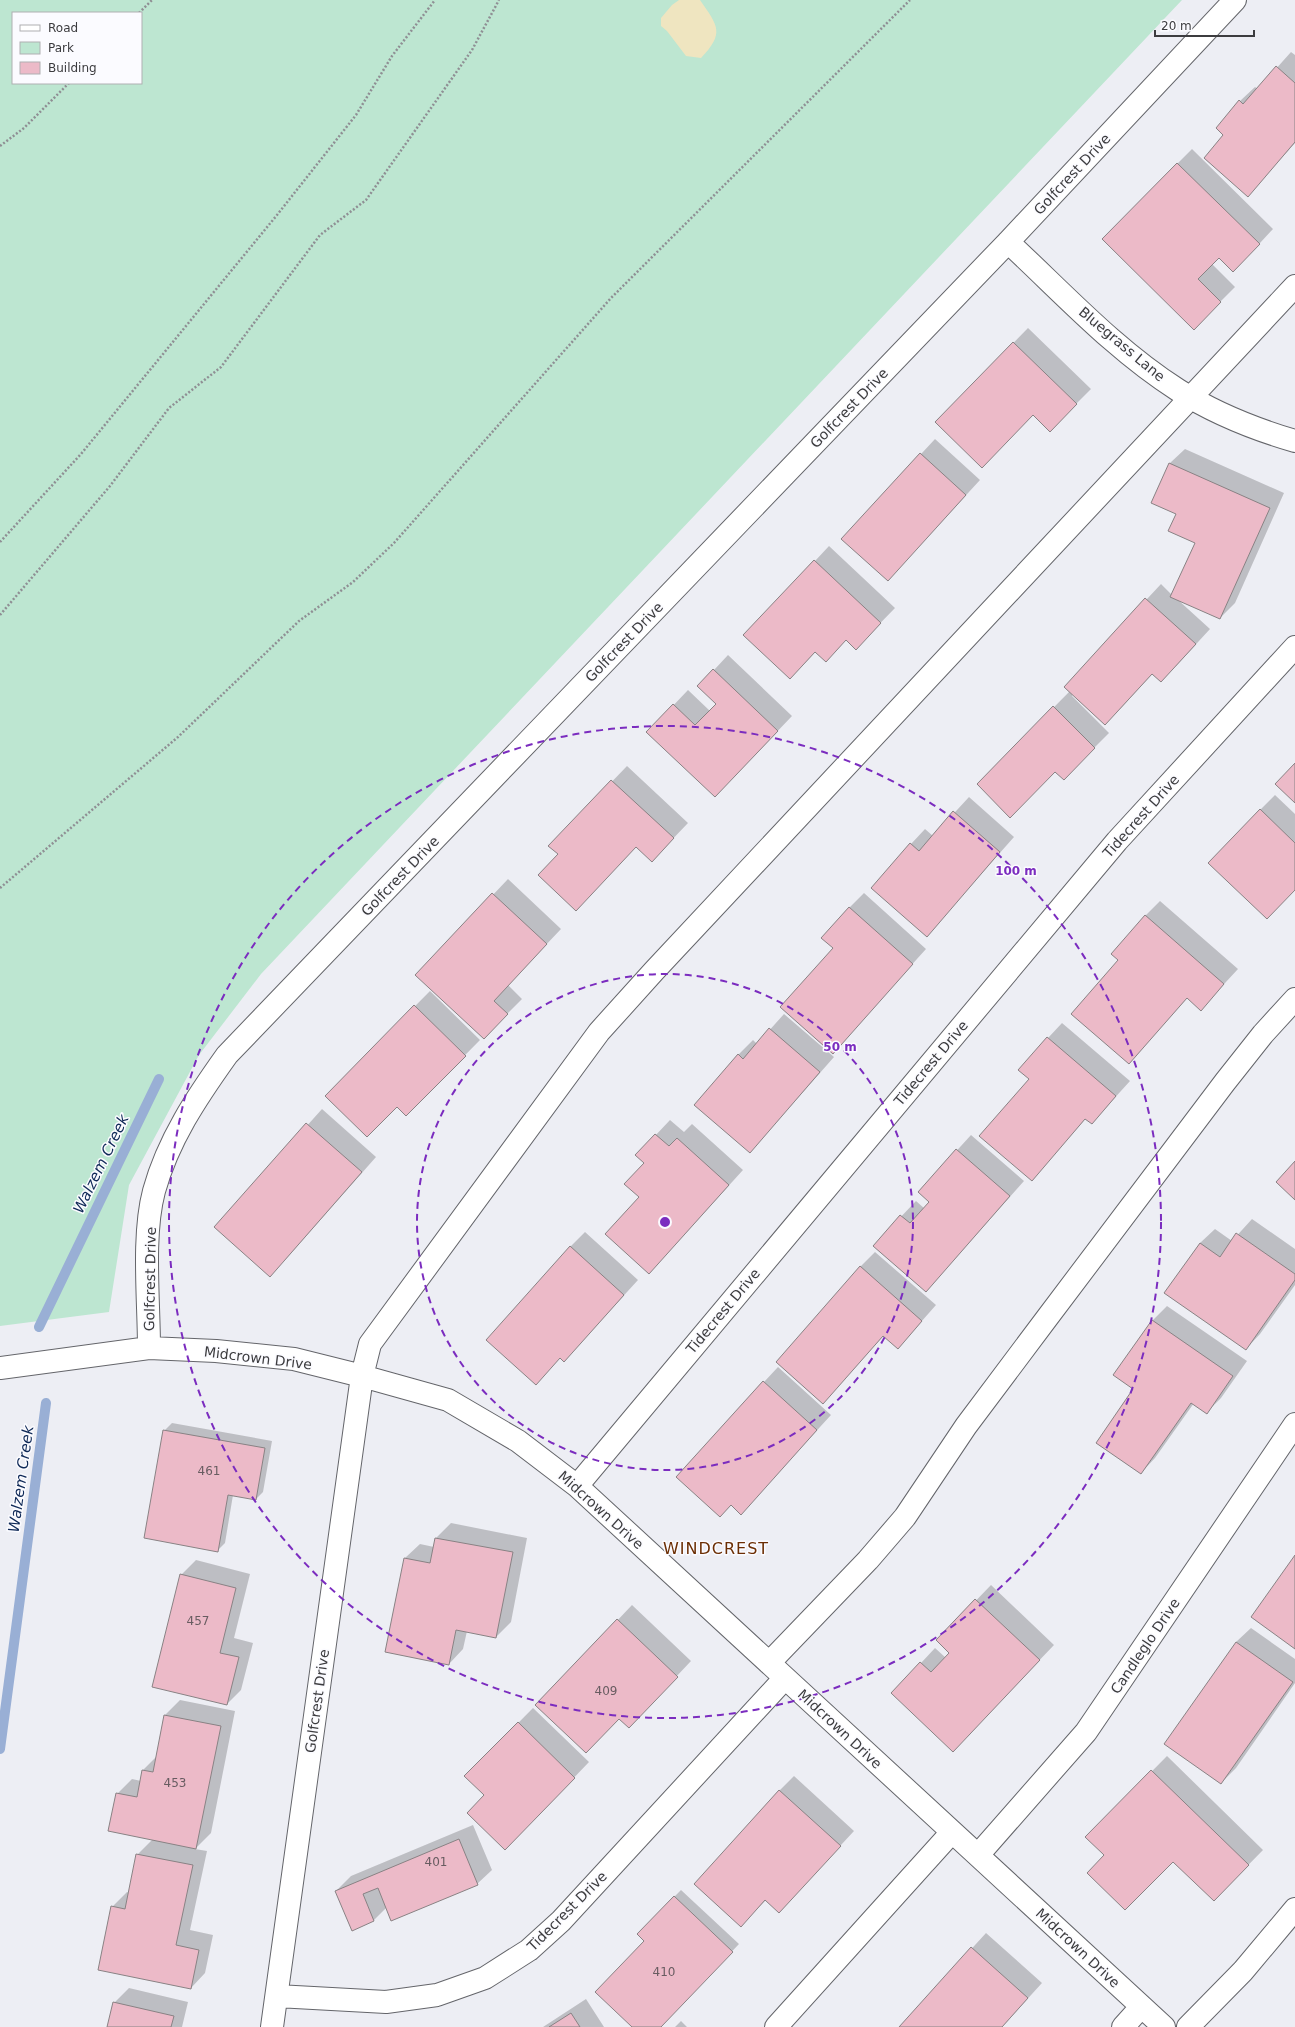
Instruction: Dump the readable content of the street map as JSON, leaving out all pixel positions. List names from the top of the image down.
{
  "streets": {
    "street": [
      "Golfcrest Drive",
      "Bluegrass Lane",
      "Tidecrest Drive",
      "Midcrown Drive",
      "Candleglo Drive"
    ]
  },
  "crossings": [
    ["Golfcrest Drive", "Bluegrass Lane"],
    ["Golfcrest Drive", "Tidecrest Drive"],
    ["Golfcrest Drive", "Midcrown Drive"],
    ["Tidecrest Drive", "Midcrown Drive"],
    ["Midcrown Drive", "Candleglo Drive"]
  ],
  "districts": ["WINDCREST"],
  "water": ["Walzem Creek"],
  "house_numbers": [
    "461",
    "457",
    "409",
    "453",
    "401",
    "410"
  ],
  "legend": ["Road", "Park", "Building"],
  "scale_bar": "20 m",
  "rings": ["100 m", "50 m"]
}
